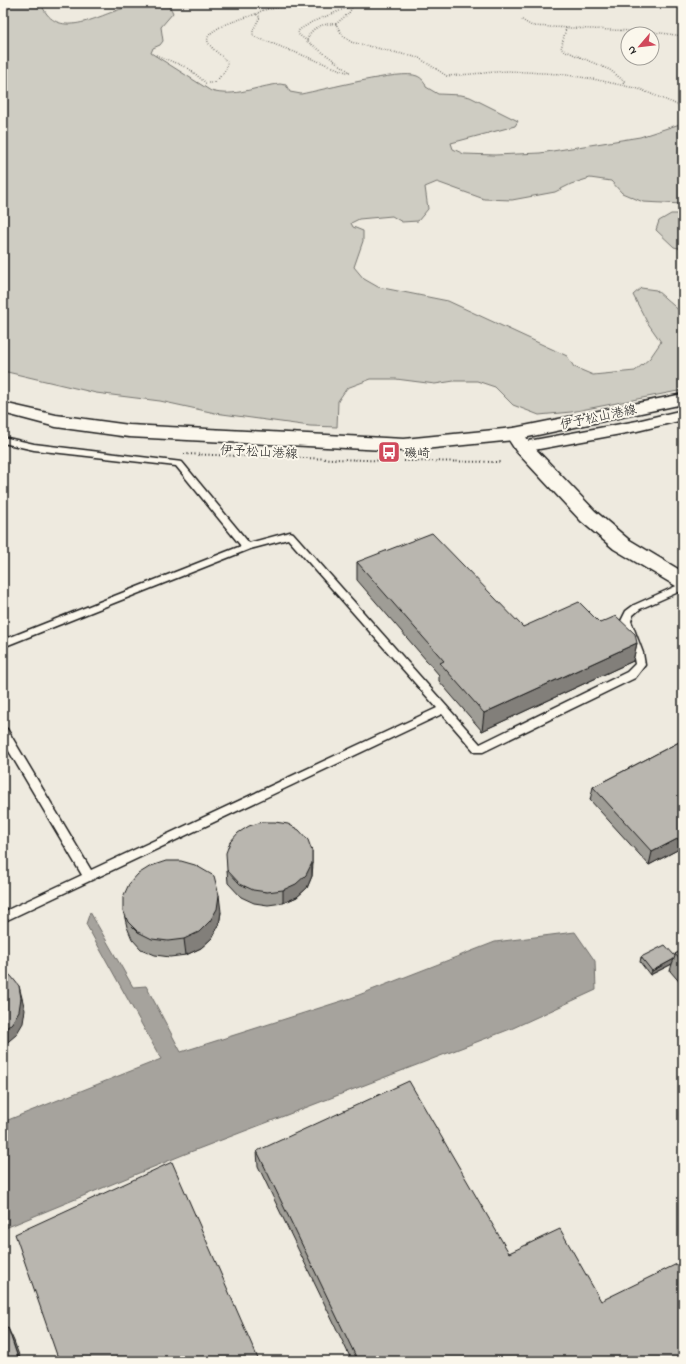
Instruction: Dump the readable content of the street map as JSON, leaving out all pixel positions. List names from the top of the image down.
{
  "streets": {
    "main road": ["伊予松山港線"]
  },
  "places": {
    "bus stop": ["磯崎"]
  },
  "north": "bottom left"
}
